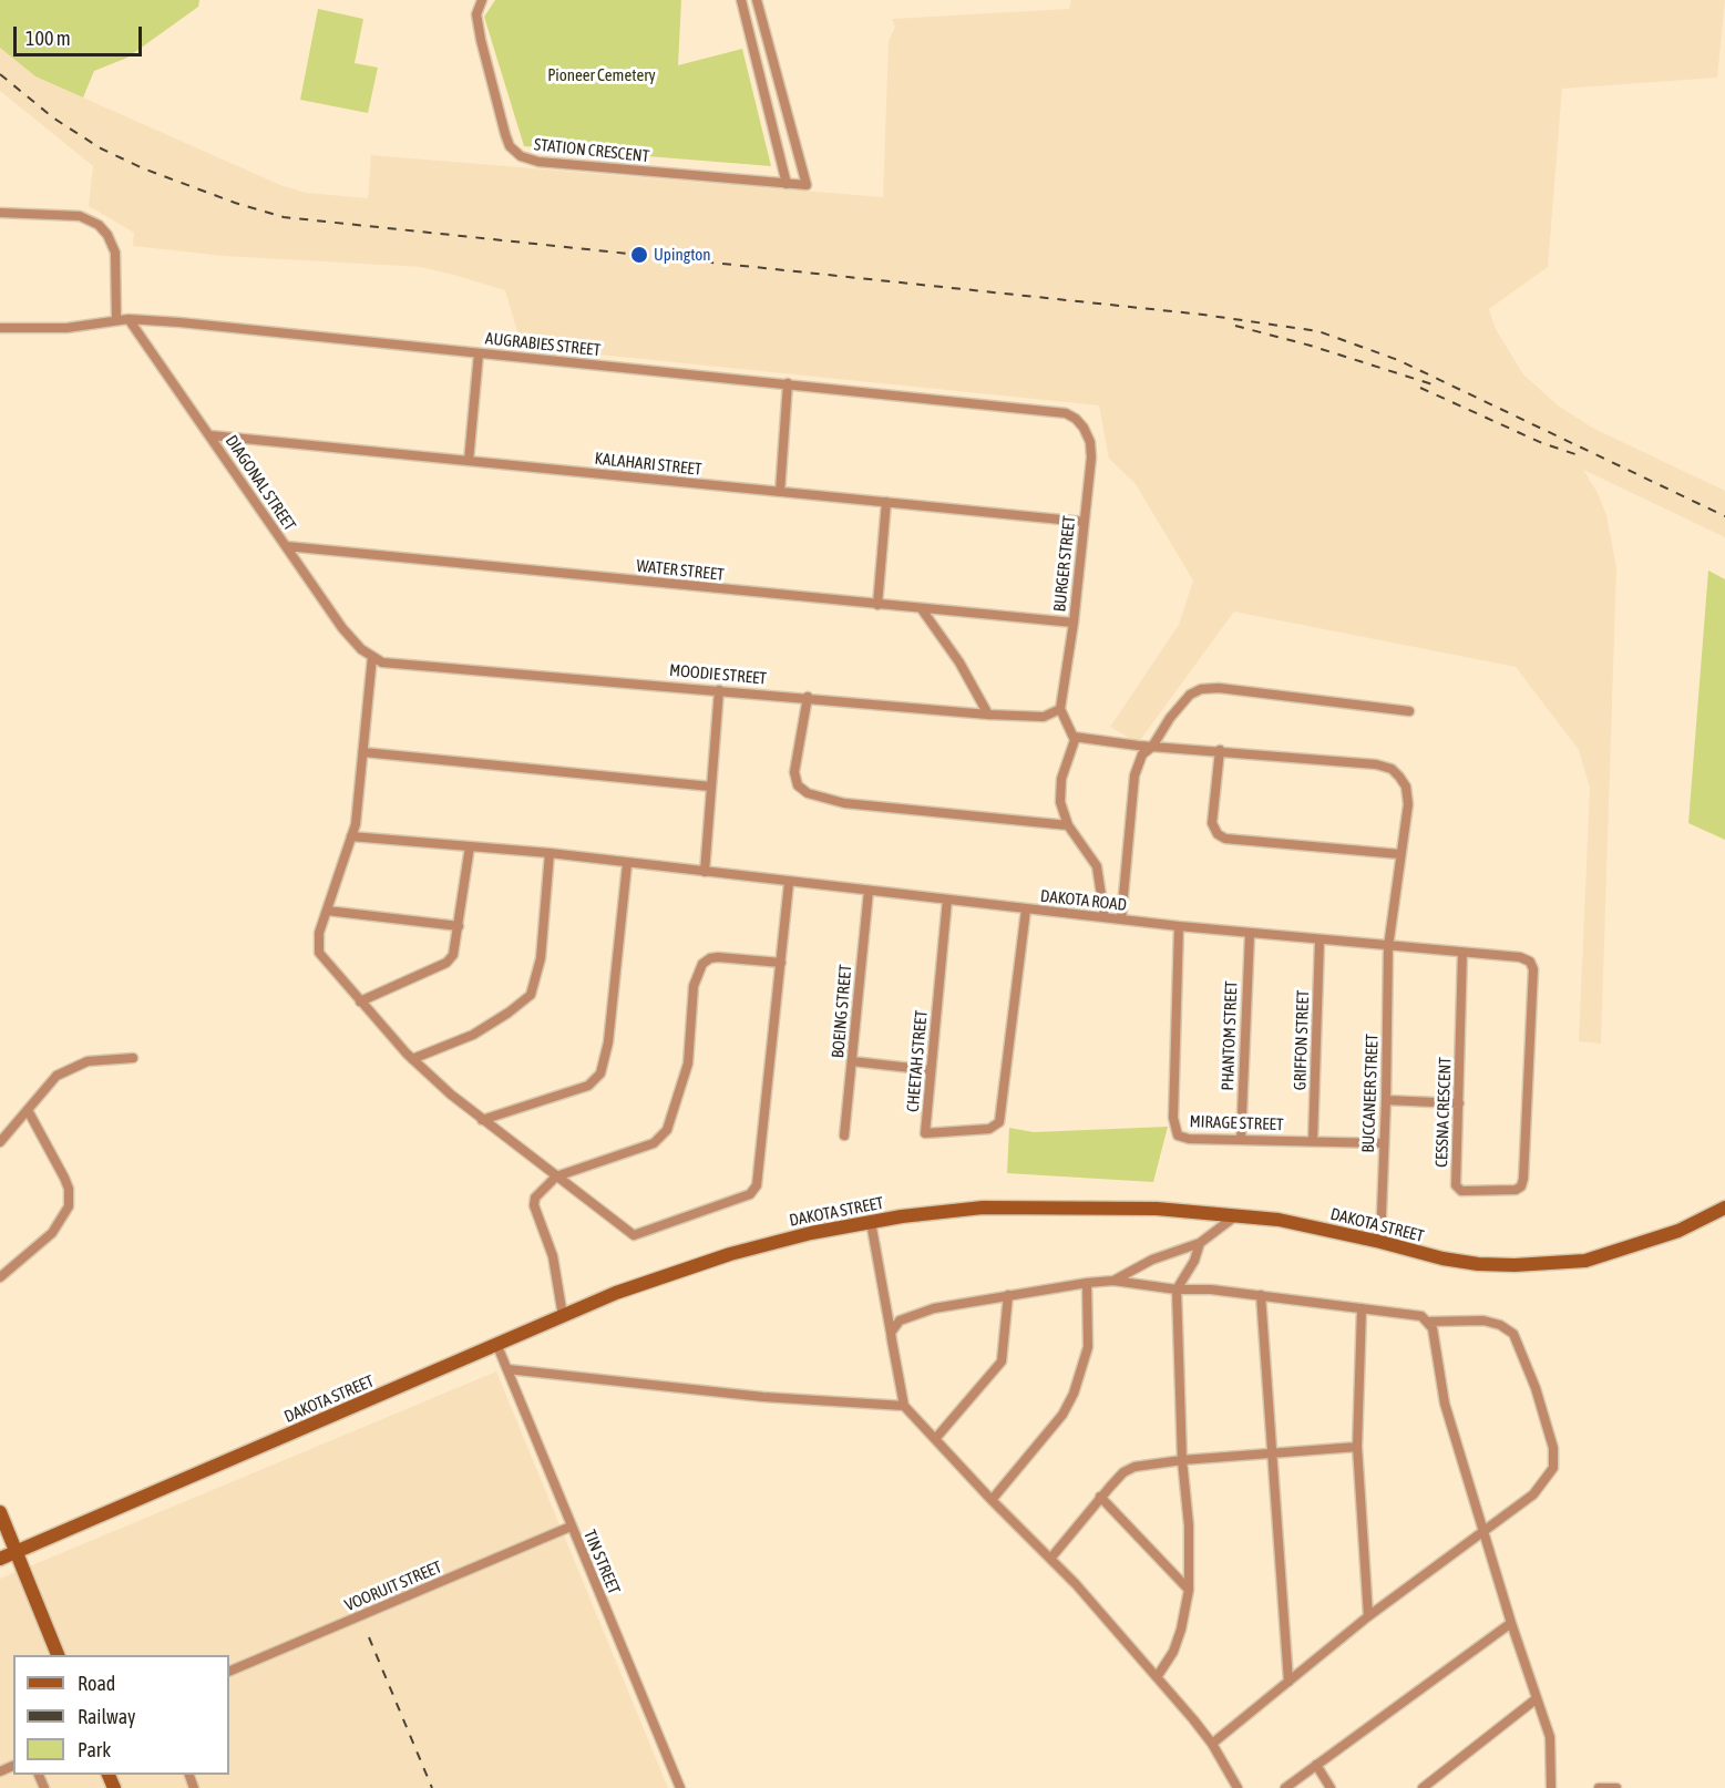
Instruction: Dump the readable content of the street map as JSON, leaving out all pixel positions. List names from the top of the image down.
{
  "streets": {
    "street": [
      "STATION CRESCENT",
      "AUGRABIES STREET",
      "KALAHARI STREET",
      "DIAGONAL STREET",
      "BURGER STREET",
      "WATER STREET",
      "MOODIE STREET",
      "DAKOTA ROAD",
      "BOEING STREET",
      "PHANTOM STREET",
      "GRIFFON STREET",
      "CHEETAH STREET",
      "BUCCANEER STREET",
      "CESSNA CRESCENT",
      "MIRAGE STREET",
      "DAKOTA STREET",
      "TIN STREET",
      "VOORUIT STREET"
    ]
  },
  "crossings": [
    ["AUGRABIES STREET", "DIAGONAL STREET"],
    ["AUGRABIES STREET", "BURGER STREET"],
    ["KALAHARI STREET", "DIAGONAL STREET"],
    ["KALAHARI STREET", "BURGER STREET"],
    ["DIAGONAL STREET", "WATER STREET"],
    ["DIAGONAL STREET", "MOODIE STREET"],
    ["BURGER STREET", "WATER STREET"],
    ["BURGER STREET", "MOODIE STREET"],
    ["DAKOTA ROAD", "BOEING STREET"],
    ["DAKOTA ROAD", "PHANTOM STREET"],
    ["DAKOTA ROAD", "GRIFFON STREET"],
    ["DAKOTA ROAD", "CHEETAH STREET"],
    ["DAKOTA ROAD", "BUCCANEER STREET"],
    ["DAKOTA ROAD", "CESSNA CRESCENT"],
    ["DAKOTA ROAD", "MIRAGE STREET"],
    ["PHANTOM STREET", "MIRAGE STREET"],
    ["GRIFFON STREET", "MIRAGE STREET"],
    ["BUCCANEER STREET", "MIRAGE STREET"],
    ["BUCCANEER STREET", "DAKOTA STREET"],
    ["DAKOTA STREET", "TIN STREET"],
    ["TIN STREET", "VOORUIT STREET"]
  ],
  "parks": ["Pioneer Cemetery"],
  "places": ["Upington"],
  "legend": ["Road", "Railway", "Park"],
  "scale_bar": "100 m"
}
